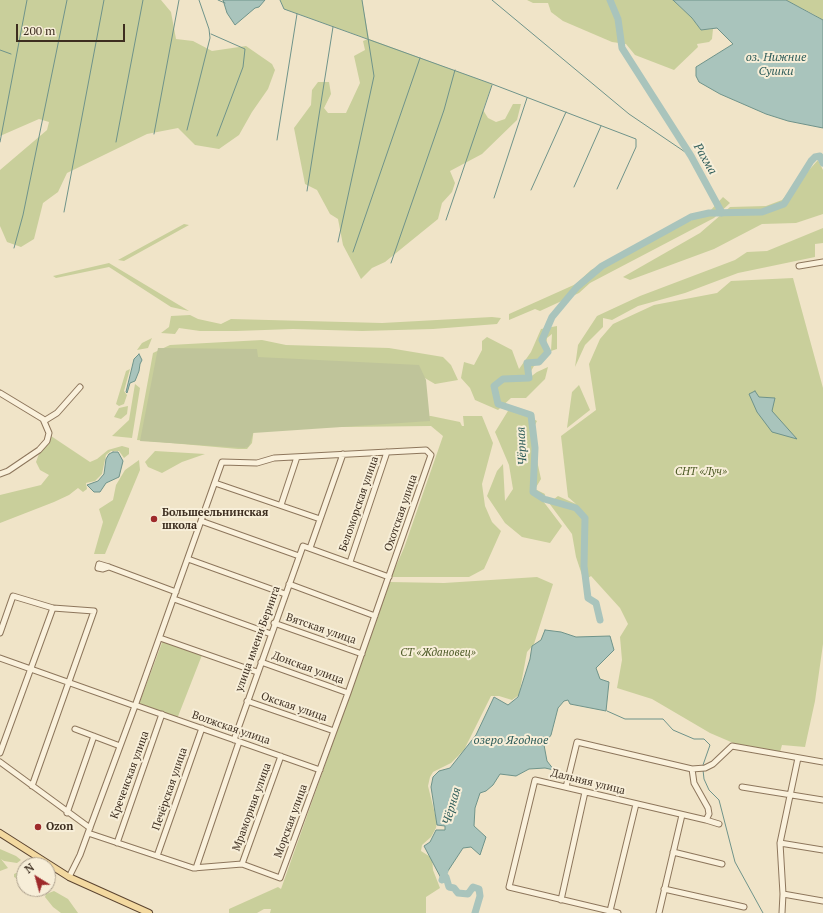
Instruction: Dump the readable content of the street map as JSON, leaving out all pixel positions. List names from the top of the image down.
{
  "streets": {
    "street": [
      "Беломорская улица",
      "Охотская улица",
      "Вятская улица",
      "улица имени Беринга",
      "Донская улица",
      "Окская улица",
      "Волжская улица",
      "Креченская улица",
      "Дальняя улица",
      "Печёрская улица",
      "Мраморная улица",
      "Морская улица"
    ]
  },
  "crossings": [
    ["Беломорская улица", "Охотская улица"],
    ["Охотская улица", "Вятская улица"],
    ["Охотская улица", "Морская улица"],
    ["Вятская улица", "улица имени Беринга"],
    ["Вятская улица", "Морская улица"],
    ["улица имени Беринга", "Донская улица"],
    ["улица имени Беринга", "Окская улица"],
    ["улица имени Беринга", "Волжская улица"],
    ["Донская улица", "Морская улица"],
    ["Окская улица", "Морская улица"],
    ["Волжская улица", "Креченская улица"],
    ["Волжская улица", "Печёрская улица"],
    ["Волжская улица", "Мраморная улица"],
    ["Волжская улица", "Морская улица"],
    ["Мраморная улица", "Морская улица"]
  ],
  "water": [
    "оз. Нижние Сушки",
    "Рахма",
    "Чёрная",
    "озеро Ягодное"
  ],
  "parks": ["СНТ «Луч»", "СТ «Ждановец»"],
  "places": ["Большеельнинская школа", "Ozon"],
  "scale_bar": "200 m",
  "north": "top left"
}
